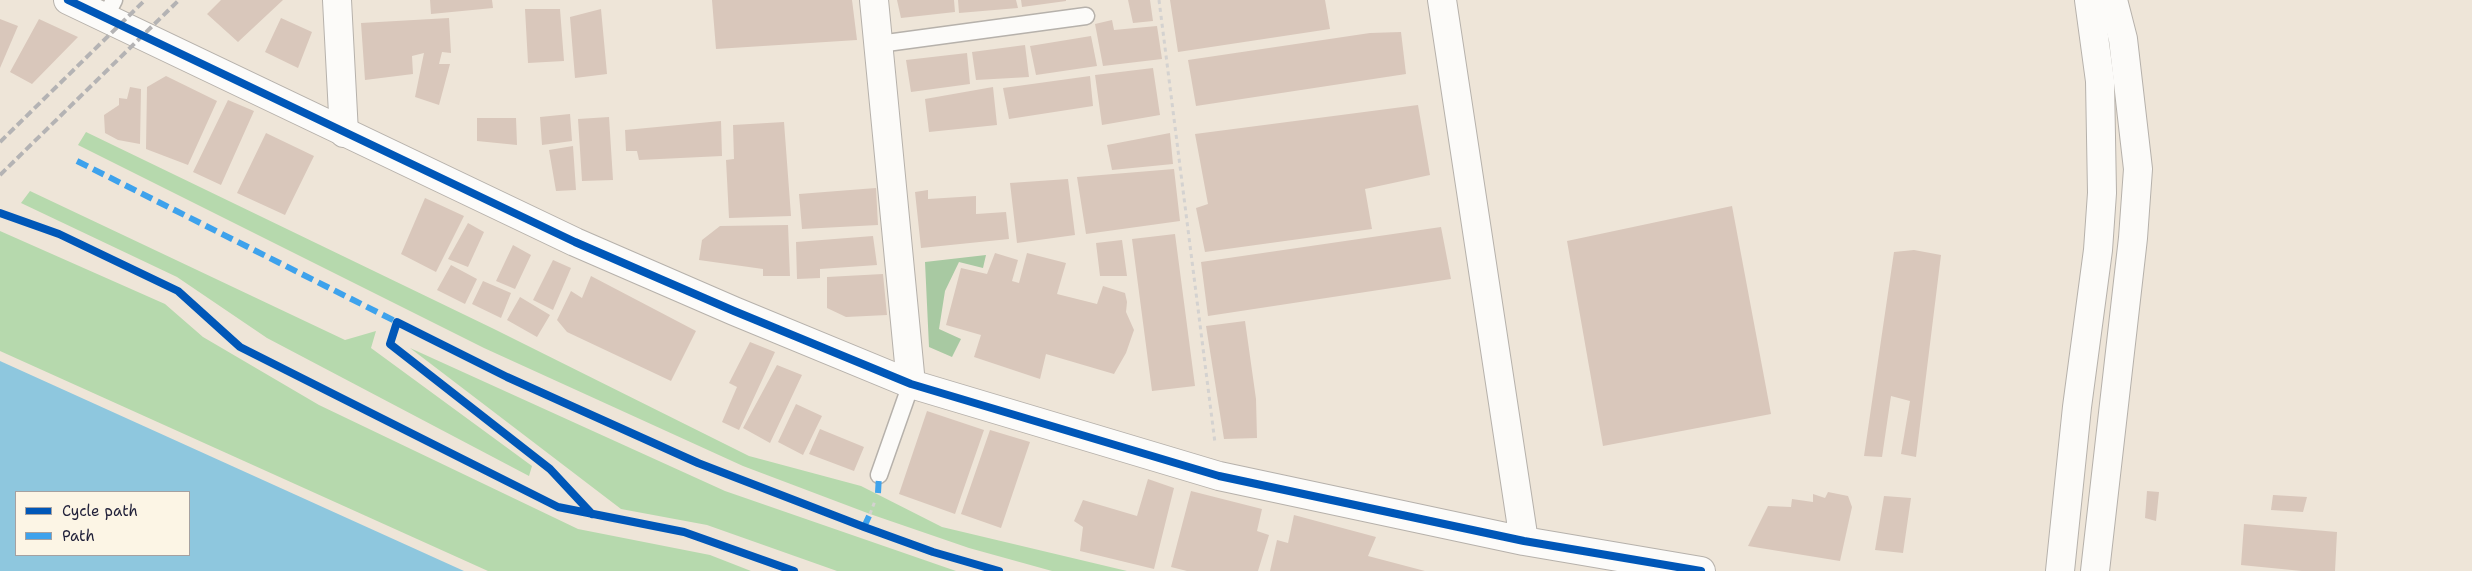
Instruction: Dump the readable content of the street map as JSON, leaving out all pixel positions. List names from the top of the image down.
{
  "legend": ["Cycle path", "Path"]
}
